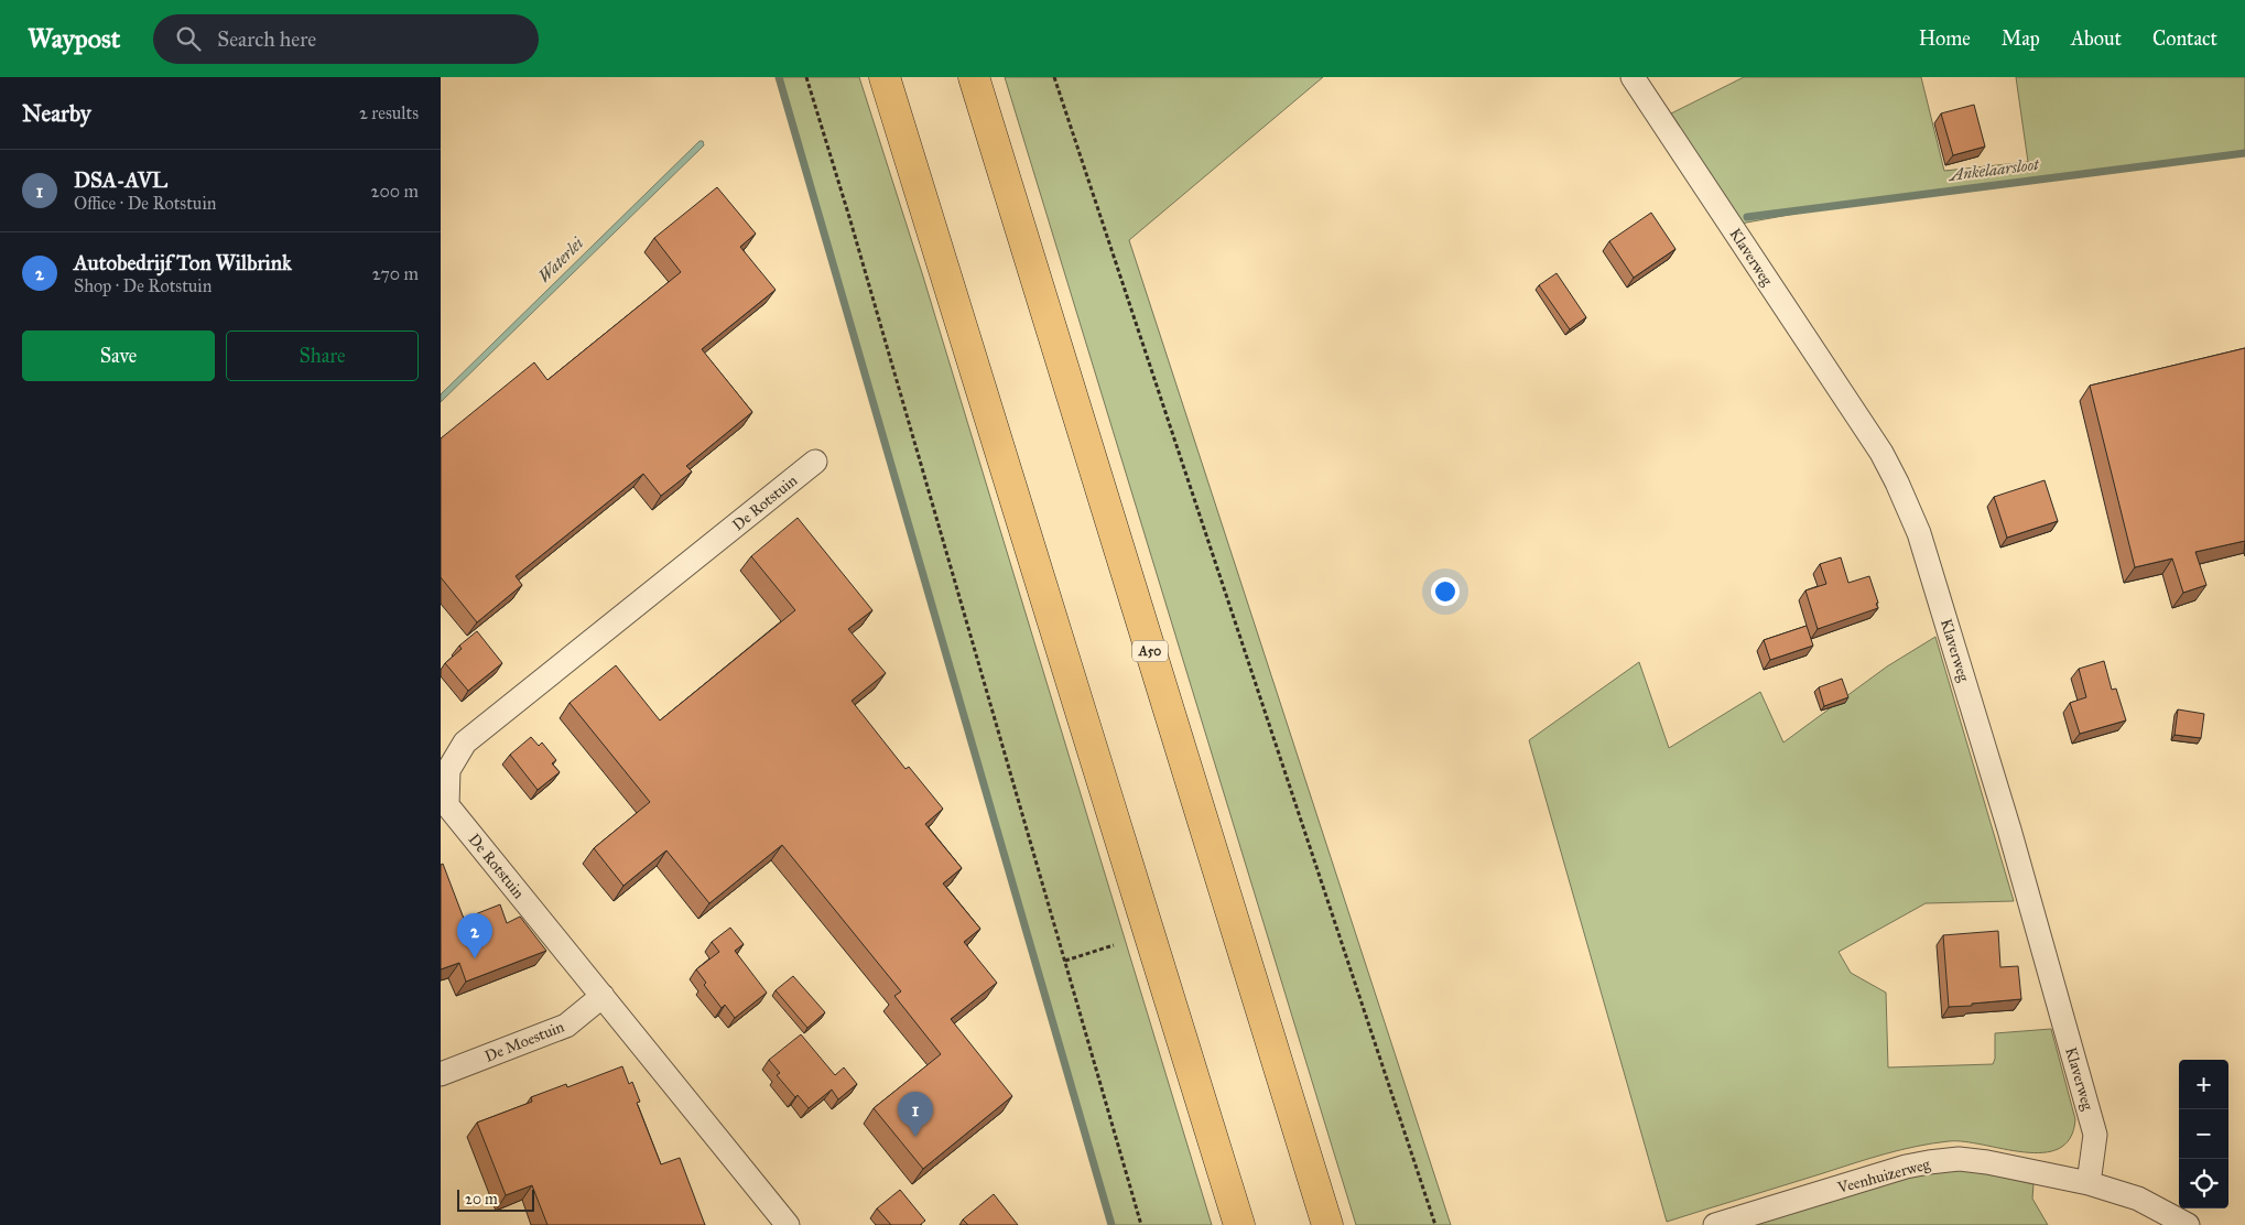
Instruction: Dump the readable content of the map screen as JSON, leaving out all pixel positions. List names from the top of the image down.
{
  "streets": {
    "highway": ["A50"],
    "street": [
      "Klaverweg",
      "De Rotstuin",
      "De Moestuin",
      "Veenhuizerweg"
    ]
  },
  "crossings": [
    ["Klaverweg", "Veenhuizerweg"],
    ["De Rotstuin", "De Moestuin"]
  ],
  "water": ["Ankelaarsloot", "Waterlei"],
  "scale_bar": "20 m",
  "page": {
    "header": "Waypost",
    "search": "Search here",
    "nav": [
      "Home",
      "Map",
      "About",
      "Contact"
    ],
    "heading": ["Nearby", "2 results"],
    "list": [
      {
        "mark": "1",
        "name": "DSA-AVL",
        "note": "Office · De Rotstuin",
        "value": "200 m"
      },
      {
        "mark": "2",
        "name": "Autobedrijf Ton Wilbrink",
        "note": "Shop · De Rotstuin",
        "value": "270 m"
      }
    ],
    "buttons": ["Save", "Share"],
    "pins": ["2", "1"],
    "map_buttons": ["+", "−"],
    "scale": "20 m"
  }
}
